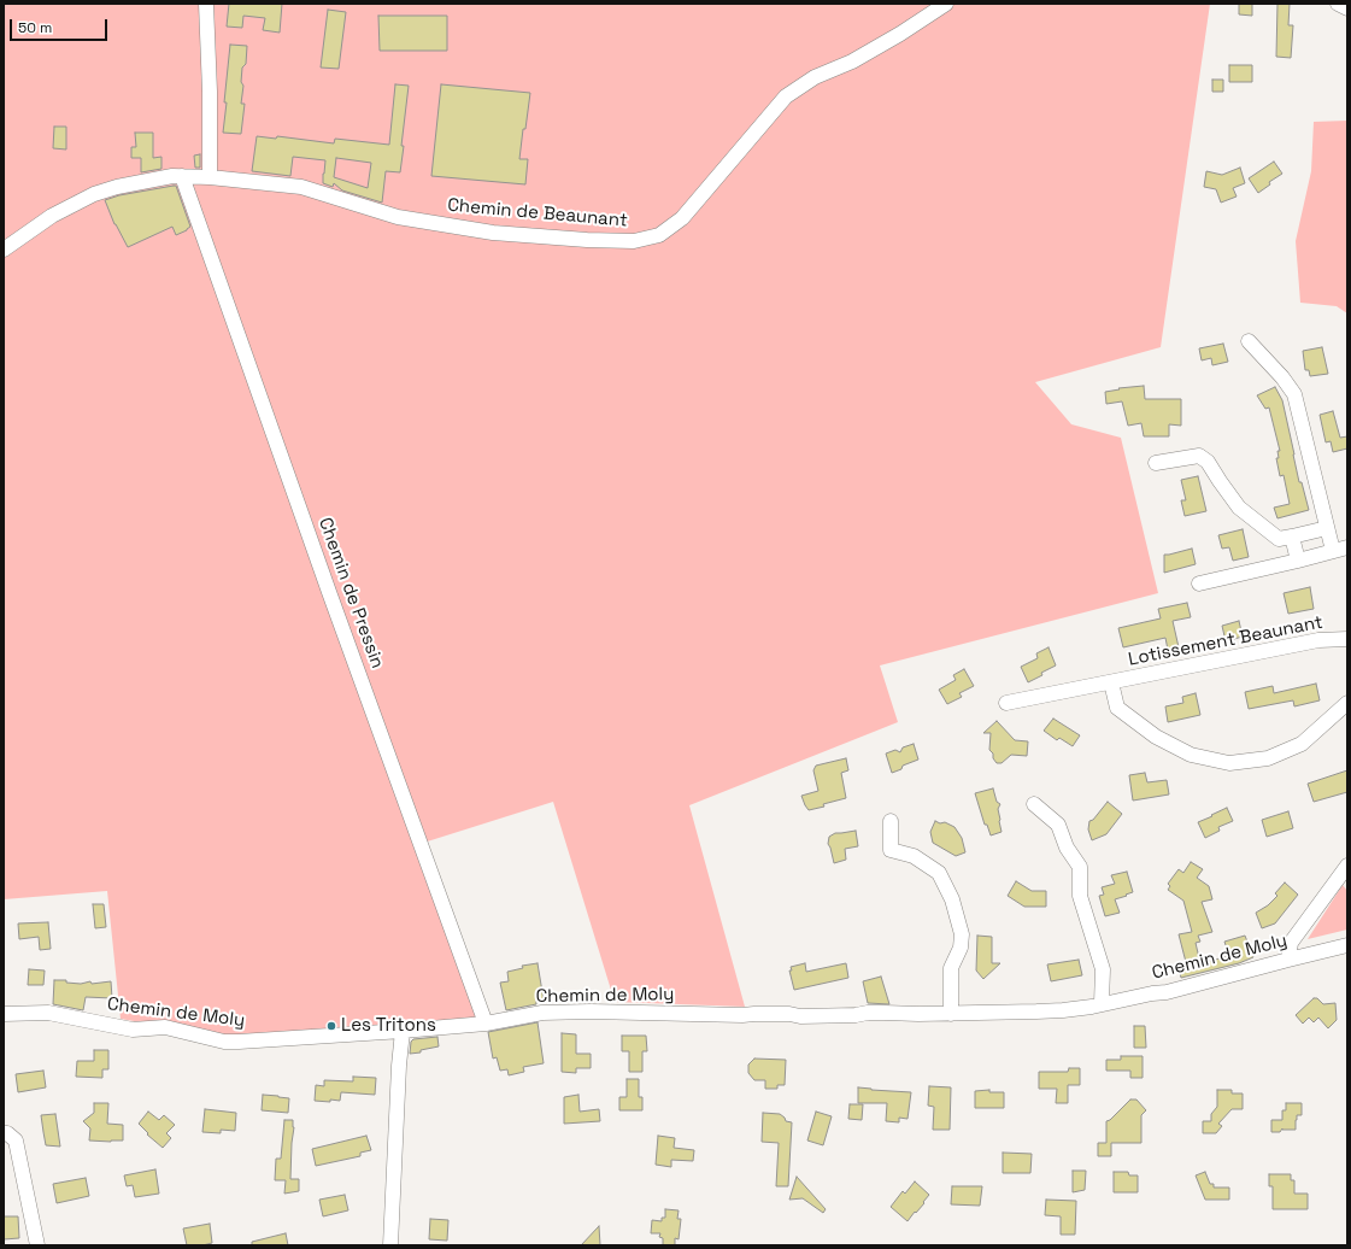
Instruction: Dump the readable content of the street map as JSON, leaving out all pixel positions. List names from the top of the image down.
{
  "streets": {
    "street": [
      "Chemin de Beaunant",
      "Chemin de Pressin",
      "Lotissement Beaunant",
      "Chemin de Moly"
    ]
  },
  "crossings": [
    ["Chemin de Beaunant", "Chemin de Pressin"],
    ["Chemin de Pressin", "Chemin de Moly"]
  ],
  "places": ["Les Tritons"],
  "scale_bar": "50 m"
}
